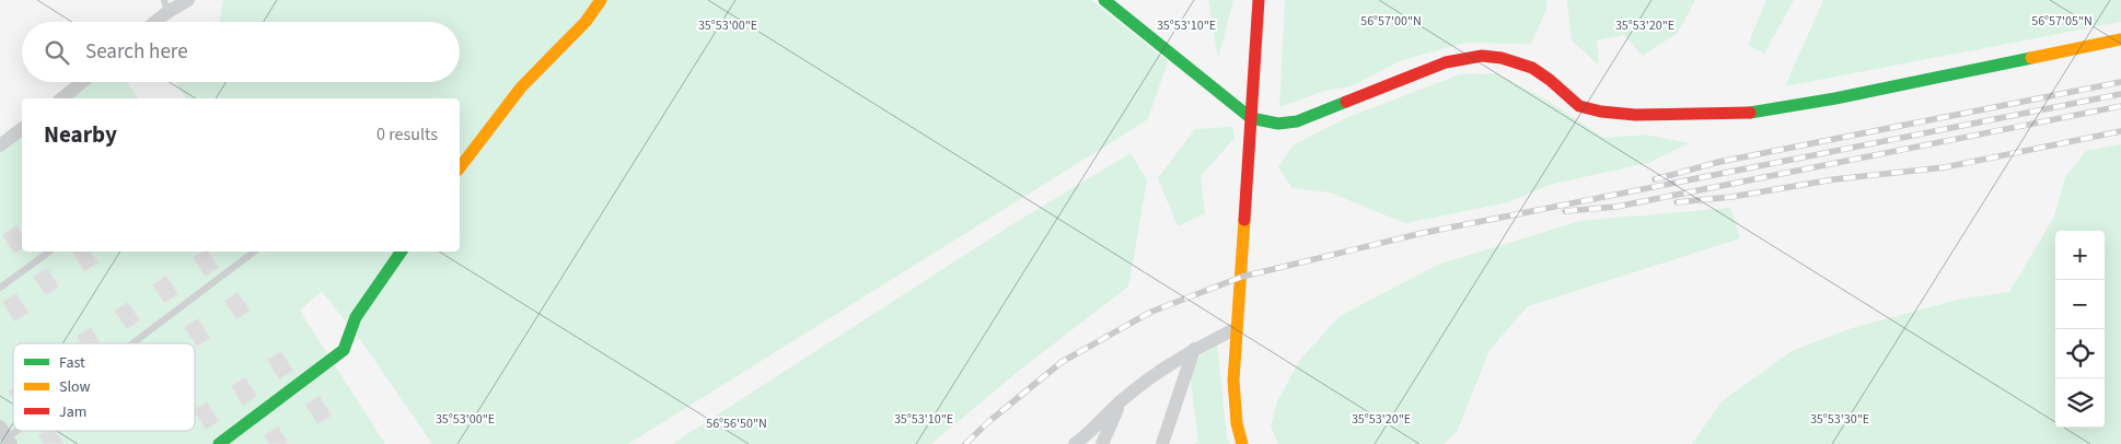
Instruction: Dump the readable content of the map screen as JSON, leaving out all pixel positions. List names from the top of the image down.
{
  "legend": ["Fast", "Slow", "Jam"],
  "page": {
    "search": "Search here",
    "heading": ["Nearby", "0 results"],
    "map_buttons": ["+", "−"]
  },
  "coordinates": [
    "56°57'00\"N",
    "56°57'05\"N",
    "35°53'00\"E",
    "35°53'10\"E",
    "35°53'20\"E",
    "35°53'30\"E",
    "56°56'50\"N"
  ]
}
